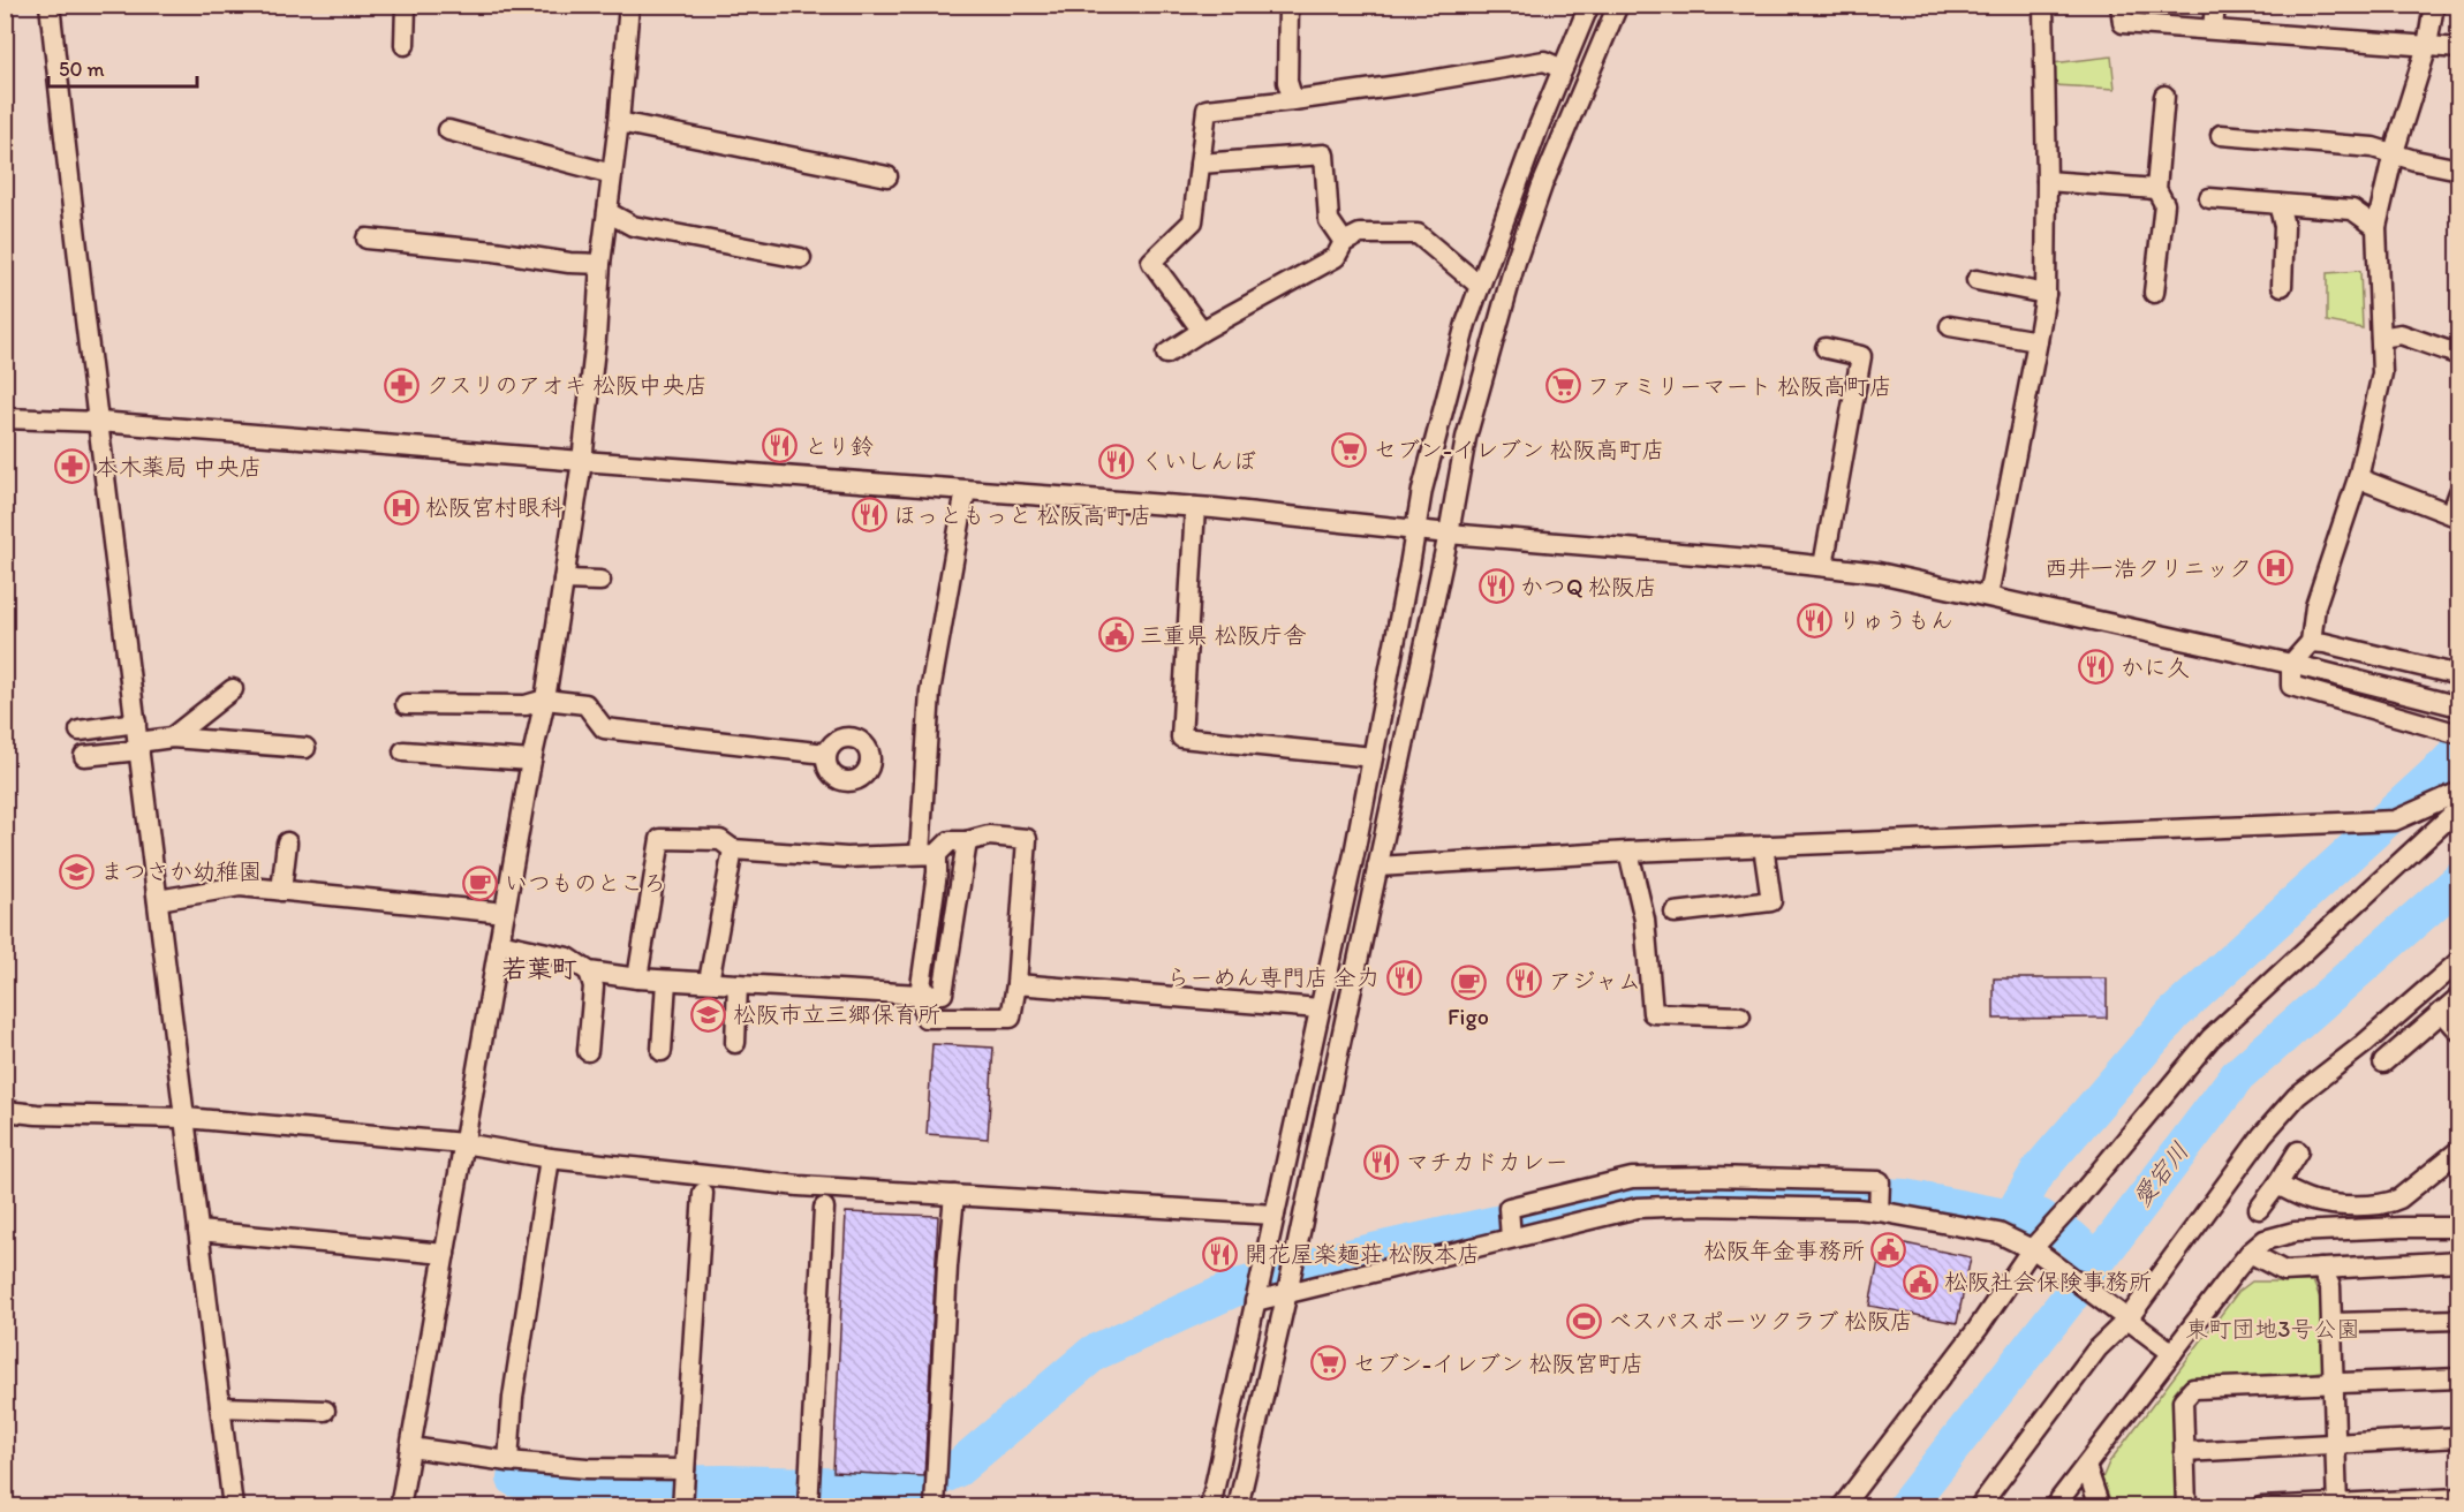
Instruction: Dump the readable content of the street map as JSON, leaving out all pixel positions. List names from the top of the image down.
{
  "districts": ["若葉町"],
  "water": ["愛宕川"],
  "parks": ["東町団地3号公園"],
  "places": {
    "pharmacy": ["クスリのアオキ 松阪中央店", "本木薬局 中央店"],
    "supermarket": ["ファミリーマート 松阪高町店", "セブン-イレブン 松阪高町店", "セブン-イレブン 松阪宮町店"],
    "restaurant": [
      "とり鈴",
      "くいしんぼ",
      "ほっともっと 松阪高町店",
      "かつQ 松阪店",
      "りゅうもん",
      "かに久",
      "らーめん専門店 全力",
      "アジャム",
      "マチカドカレー",
      "開花屋楽麺荘 松阪本店"
    ],
    "hospital": ["松阪宮村眼科", "西井一浩クリニック"],
    "public building": ["三重県 松阪庁舎", "松阪年金事務所", "松阪社会保険事務所"],
    "school or university": ["まつさか幼稚園", "松阪市立三郷保育所"],
    "cafe": ["いつものところ", "Figo"],
    "sports": ["ベスパスポーツクラブ 松阪店"]
  },
  "scale_bar": "50 m"
}
